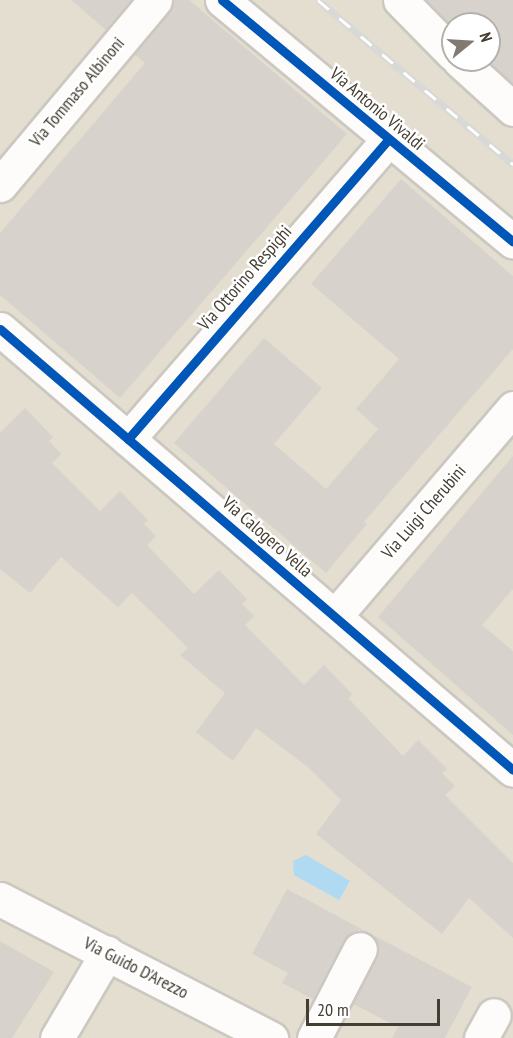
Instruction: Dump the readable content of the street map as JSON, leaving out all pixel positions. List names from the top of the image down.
{
  "streets": {
    "street": [
      "Via Tommaso Albinoni",
      "Via Antonio Vivaldi",
      "Via Ottorino Respighi",
      "Via Luigi Cherubini",
      "Via Calogero Vella",
      "Via Guido D'Arezzo"
    ]
  },
  "crossings": [
    ["Via Antonio Vivaldi", "Via Ottorino Respighi"],
    ["Via Ottorino Respighi", "Via Calogero Vella"],
    ["Via Luigi Cherubini", "Via Calogero Vella"]
  ],
  "scale_bar": "20 m",
  "north": "right"
}
